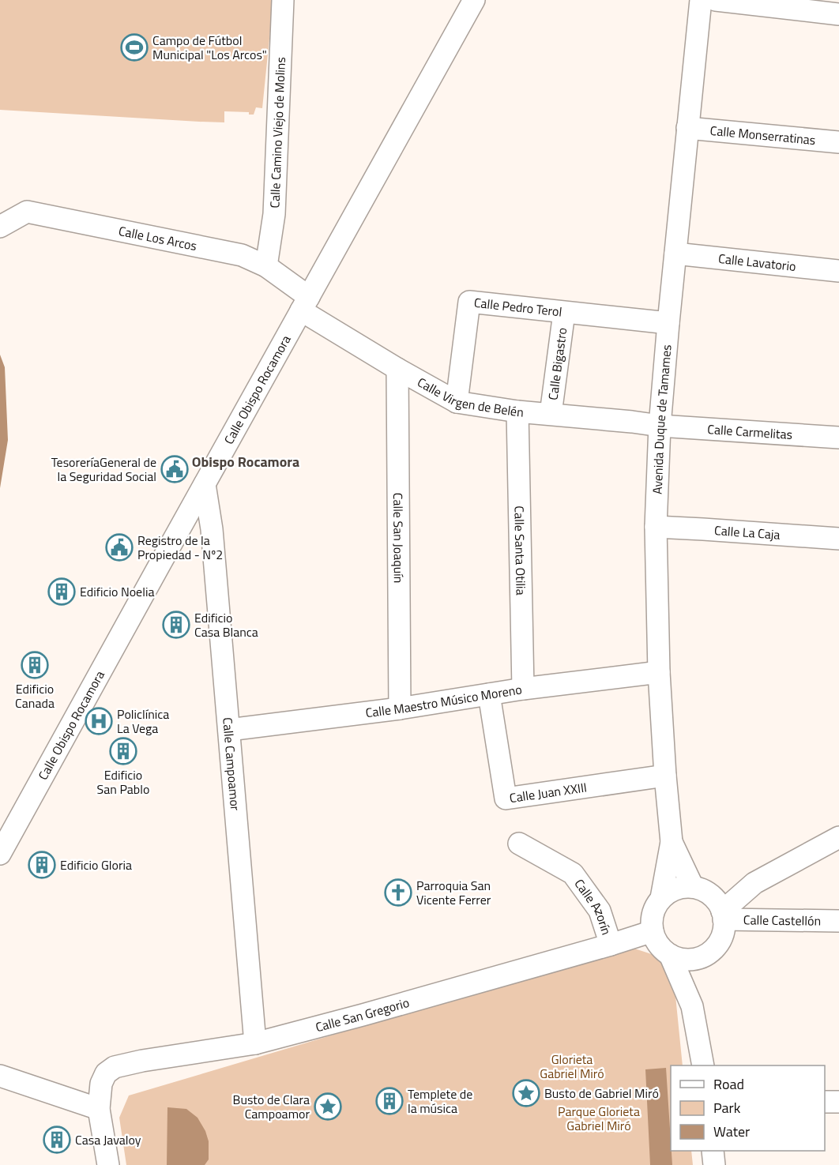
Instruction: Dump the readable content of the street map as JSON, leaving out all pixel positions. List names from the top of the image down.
{
  "streets": {
    "street": [
      "Calle Camino Viejo de Molins",
      "Calle Monserratinas",
      "Calle Los Arcos",
      "Calle Lavatorio",
      "Calle Pedro Terol",
      "Calle Bigastro",
      "Calle Obispo Rocamora",
      "Calle Virgen de Belén",
      "Avenida Duque de Tamames",
      "Calle Carmelitas",
      "Calle La Caja",
      "Calle San Joaquín",
      "Calle Santa Otilia",
      "Calle Maestro Músico Moreno",
      "Calle Campoamor",
      "Calle Juan XXIII",
      "Calle Azorín",
      "Calle Castellón",
      "Calle San Gregorio"
    ]
  },
  "crossings": [
    ["Calle Camino Viejo de Molins", "Calle Los Arcos"],
    ["Calle Monserratinas", "Avenida Duque de Tamames"],
    ["Calle Los Arcos", "Calle Obispo Rocamora"],
    ["Calle Los Arcos", "Calle Virgen de Belén"],
    ["Calle Lavatorio", "Avenida Duque de Tamames"],
    ["Calle Pedro Terol", "Calle Bigastro"],
    ["Calle Pedro Terol", "Calle Virgen de Belén"],
    ["Calle Pedro Terol", "Avenida Duque de Tamames"],
    ["Calle Bigastro", "Calle Virgen de Belén"],
    ["Calle Obispo Rocamora", "Calle Virgen de Belén"],
    ["Calle Obispo Rocamora", "Calle Campoamor"],
    ["Calle Virgen de Belén", "Avenida Duque de Tamames"],
    ["Calle Virgen de Belén", "Calle Carmelitas"],
    ["Calle Virgen de Belén", "Calle San Joaquín"],
    ["Calle Virgen de Belén", "Calle Santa Otilia"],
    ["Avenida Duque de Tamames", "Calle Carmelitas"],
    ["Avenida Duque de Tamames", "Calle La Caja"],
    ["Avenida Duque de Tamames", "Calle Maestro Músico Moreno"],
    ["Avenida Duque de Tamames", "Calle Juan XXIII"],
    ["Avenida Duque de Tamames", "Calle Castellón"],
    ["Avenida Duque de Tamames", "Calle San Gregorio"],
    ["Calle San Joaquín", "Calle Maestro Músico Moreno"],
    ["Calle Santa Otilia", "Calle Maestro Músico Moreno"],
    ["Calle Maestro Músico Moreno", "Calle Campoamor"],
    ["Calle Maestro Músico Moreno", "Calle Juan XXIII"],
    ["Calle Campoamor", "Calle San Gregorio"],
    ["Calle Azorín", "Calle San Gregorio"],
    ["Calle Castellón", "Calle San Gregorio"]
  ],
  "districts": ["Obispo Rocamora"],
  "parks": ["Glorieta Gabriel Miró", "Parque Glorieta Gabriel Miró"],
  "places": {
    "sports": ["Campo de Fútbol Municipal \"Los Arcos\""],
    "public building": ["TesoreríaGeneral de la Seguridad Social", "Registro de la Propiedad - Nº2"],
    "building": [
      "Edificio Noelia",
      "Edificio Casa Blanca",
      "Edificio Canada",
      "Edificio San Pablo",
      "Edificio Gloria",
      "Templete de la música",
      "Casa Javaloy"
    ],
    "hospital": ["Policlínica La Vega"],
    "church": ["Parroquia San Vicente Ferrer"],
    "place": ["Busto de Gabriel Miró", "Busto de Clara Campoamor"]
  },
  "legend": ["Road", "Park", "Water"]
}
